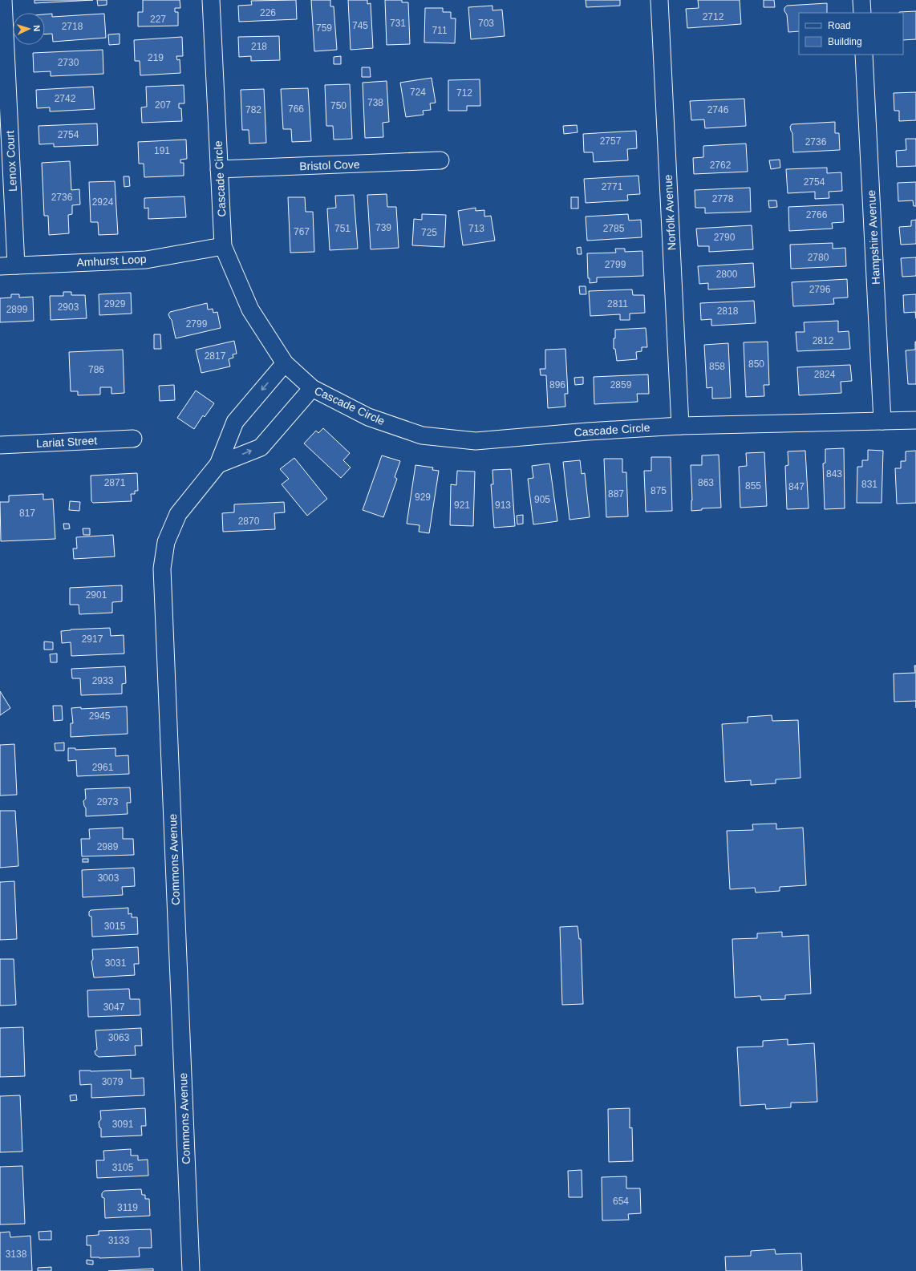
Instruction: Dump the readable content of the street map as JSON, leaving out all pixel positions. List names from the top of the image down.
{
  "streets": {
    "street": [
      "Lenox Court",
      "Bristol Cove",
      "Cascade Circle",
      "Norfolk Avenue",
      "Hampshire Avenue",
      "Amhurst Loop",
      "Lariat Street",
      "Commons Avenue"
    ]
  },
  "crossings": [
    ["Lenox Court", "Amhurst Loop"],
    ["Bristol Cove", "Cascade Circle"],
    ["Cascade Circle", "Norfolk Avenue"],
    ["Cascade Circle", "Hampshire Avenue"],
    ["Cascade Circle", "Amhurst Loop"],
    ["Cascade Circle", "Commons Avenue"]
  ],
  "house_numbers": [
    "226",
    "2712",
    "227",
    "731",
    "703",
    "745",
    "2718",
    "759",
    "711",
    "218",
    "219",
    "2730",
    "724",
    "712",
    "2742",
    "738",
    "207",
    "750",
    "766",
    "782",
    "2746",
    "2754",
    "2757",
    "2736",
    "191",
    "2762",
    "2754",
    "2771",
    "2736",
    "2778",
    "2924",
    "2766",
    "739",
    "751",
    "713",
    "2785",
    "767",
    "725",
    "2790",
    "2780",
    "2799",
    "2800",
    "2796",
    "2929",
    "2811",
    "2903",
    "2899",
    "2818",
    "2799",
    "2812",
    "2817",
    "850",
    "858",
    "786",
    "2824",
    "896",
    "2859",
    "843",
    "2871",
    "863",
    "831",
    "855",
    "847",
    "875",
    "887",
    "929",
    "905",
    "921",
    "913",
    "817",
    "2870",
    "2901",
    "2917",
    "2933",
    "2945",
    "2961",
    "2973",
    "2989",
    "3003",
    "3015",
    "3031",
    "3047",
    "3063",
    "3079",
    "3091",
    "3105",
    "654",
    "3119",
    "3133",
    "3138"
  ],
  "legend": ["Road", "Building"],
  "north": "right"
}
